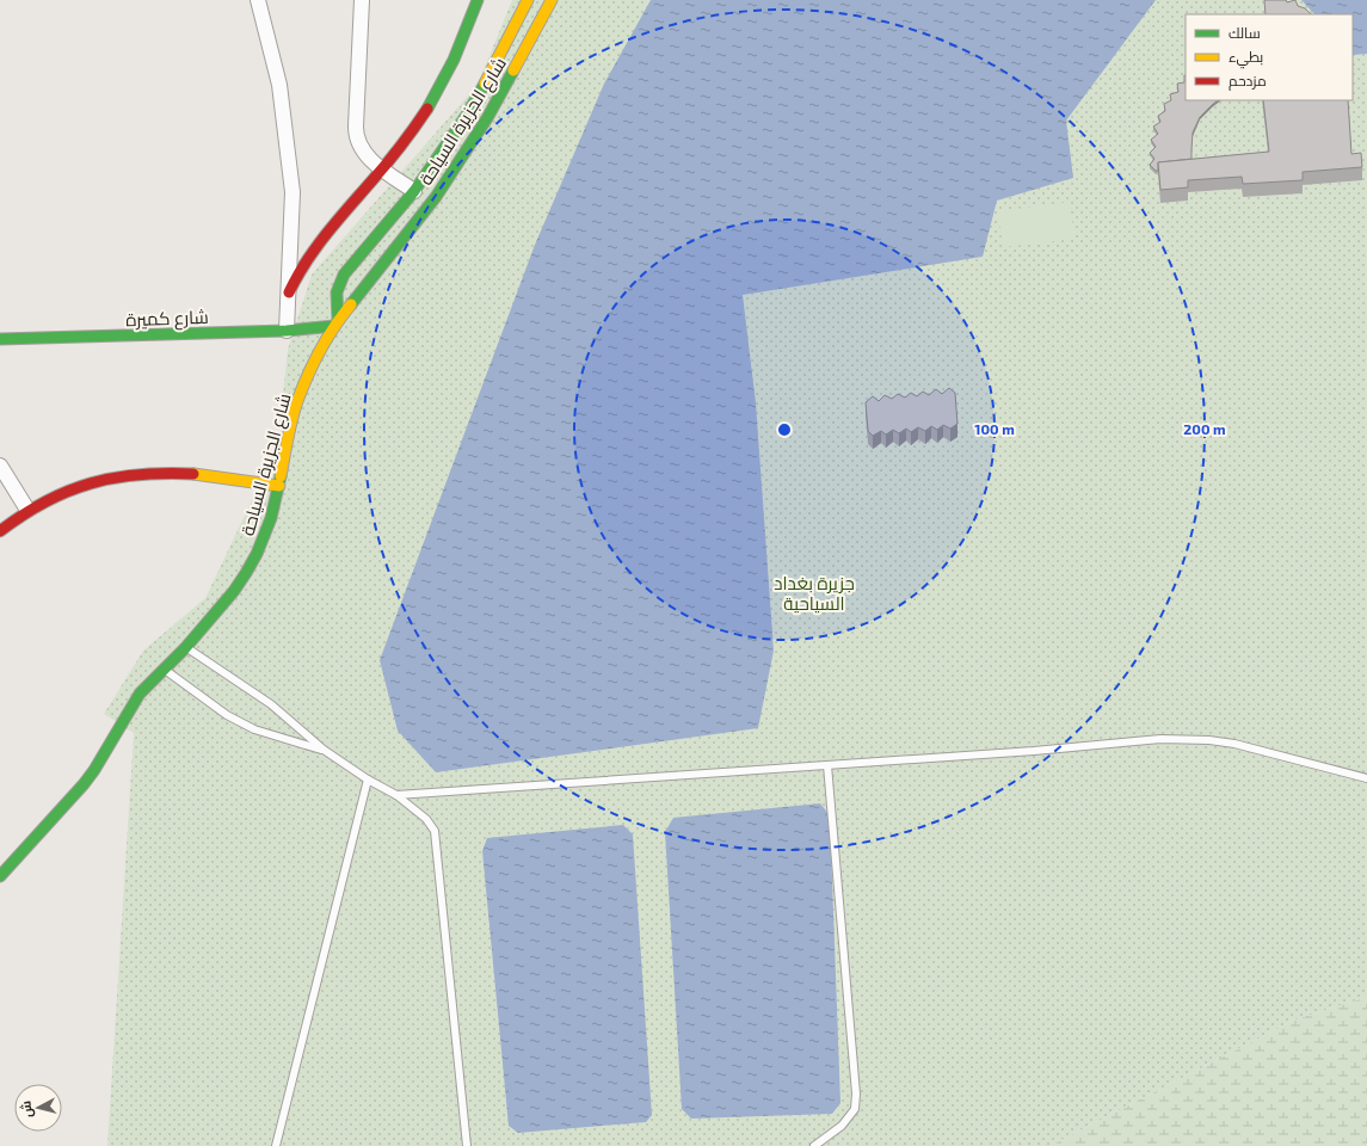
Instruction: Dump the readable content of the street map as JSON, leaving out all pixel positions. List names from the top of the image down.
{
  "streets": {
    "street": ["شارع الجزيرة السياحة", "شارع كميرة"]
  },
  "crossings": [
    ["شارع الجزيرة السياحة", "شارع كميرة"]
  ],
  "parks": ["جزيرة بغداد السياحية"],
  "legend": ["سالك", "بطيء", "مزدحم"],
  "north": "left",
  "rings": ["100 m", "200 m"]
}
